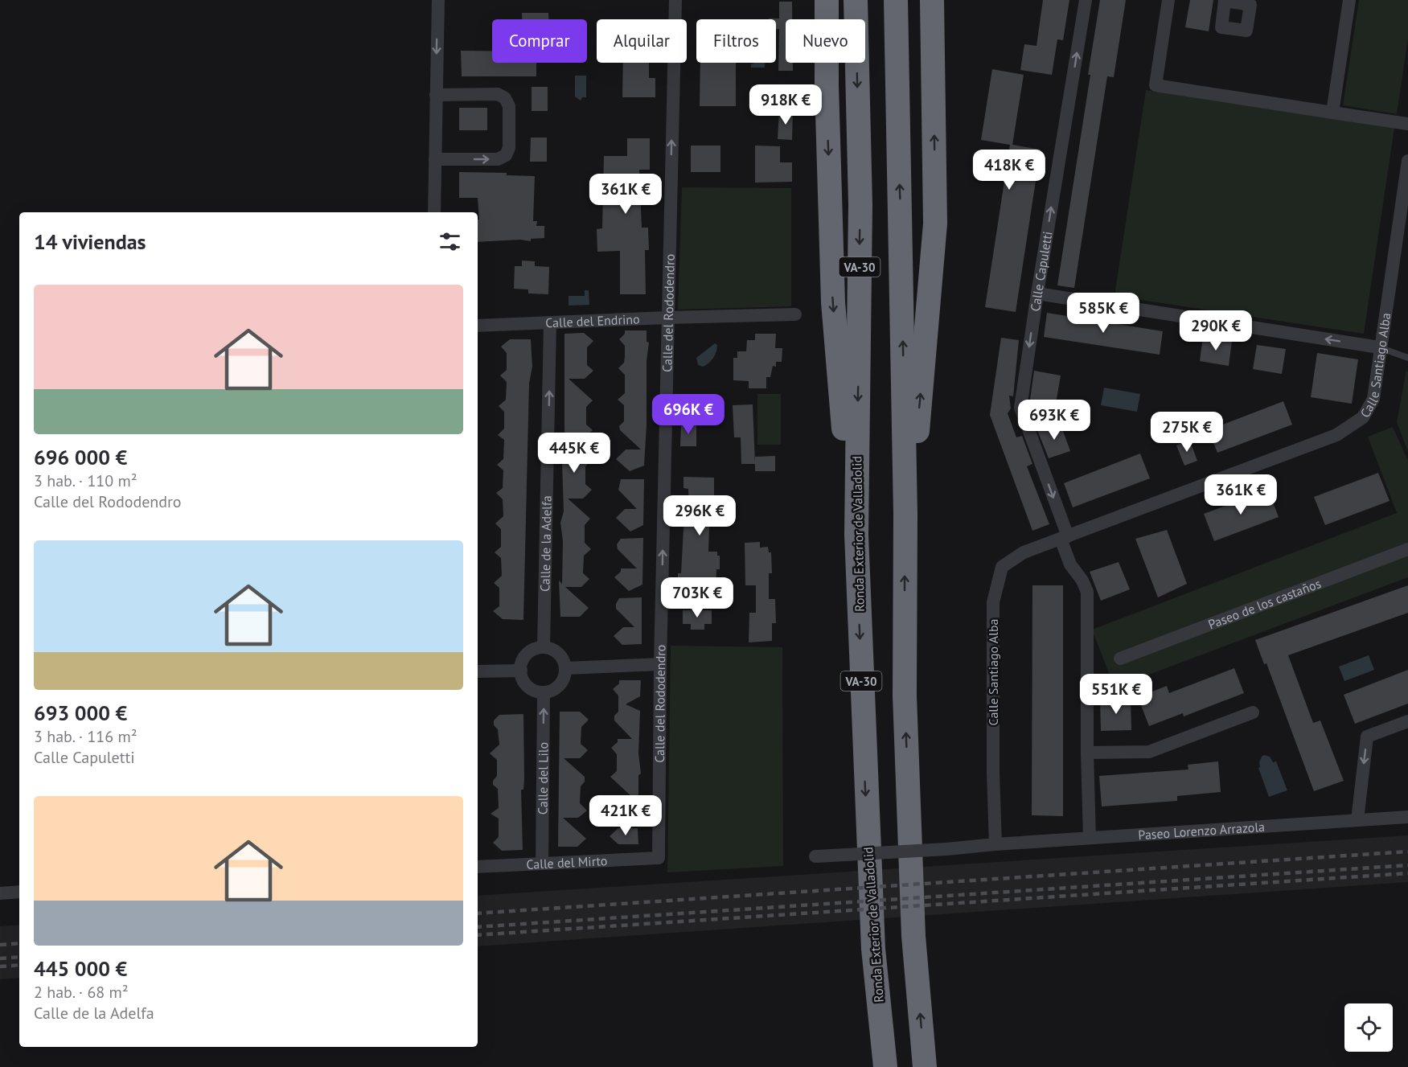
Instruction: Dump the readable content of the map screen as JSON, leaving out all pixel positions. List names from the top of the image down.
{
  "streets": {
    "highway": ["VA-30", "Ronda Exterior de Valladolid"],
    "street": [
      "Calle Capuletti",
      "Calle del Rododendro",
      "Calle del Endrino",
      "Calle Santiago Alba",
      "Calle de la Adelfa",
      "Paseo de los castaños",
      "Calle del Lilo",
      "Paseo Lorenzo Arrazola",
      "Calle del Mirto"
    ]
  },
  "crossings": [
    ["Calle Capuletti", "Calle Santiago Alba"],
    ["Calle del Rododendro", "Calle del Endrino"],
    ["Calle del Rododendro", "Calle del Mirto"],
    ["Calle del Endrino", "Calle de la Adelfa"],
    ["Calle Santiago Alba", "Paseo Lorenzo Arrazola"],
    ["Calle de la Adelfa", "Calle del Lilo"],
    ["Calle del Lilo", "Calle del Mirto"]
  ],
  "one_way": ["Calle del Rododendro", "Calle de la Adelfa", "Calle del Lilo"],
  "page": {
    "chip": [
      "Comprar",
      "Alquilar",
      "Filtros",
      "Nuevo"
    ],
    "price": [
      "918K €",
      "418K €",
      "361K €",
      "585K €",
      "290K €",
      "696K €",
      "693K €",
      "275K €",
      "445K €",
      "361K €",
      "296K €",
      "703K €",
      "551K €",
      "421K €"
    ],
    "heading": "14 viviendas",
    "list": [
      {
        "name": "696 000 €",
        "note": "3 hab. · 110 m² · Calle del Rododendro"
      },
      {
        "name": "693 000 €",
        "note": "3 hab. · 116 m² · Calle Capuletti"
      },
      {
        "name": "445 000 €",
        "note": "2 hab. · 68 m² · Calle de la Adelfa"
      }
    ]
  }
}
